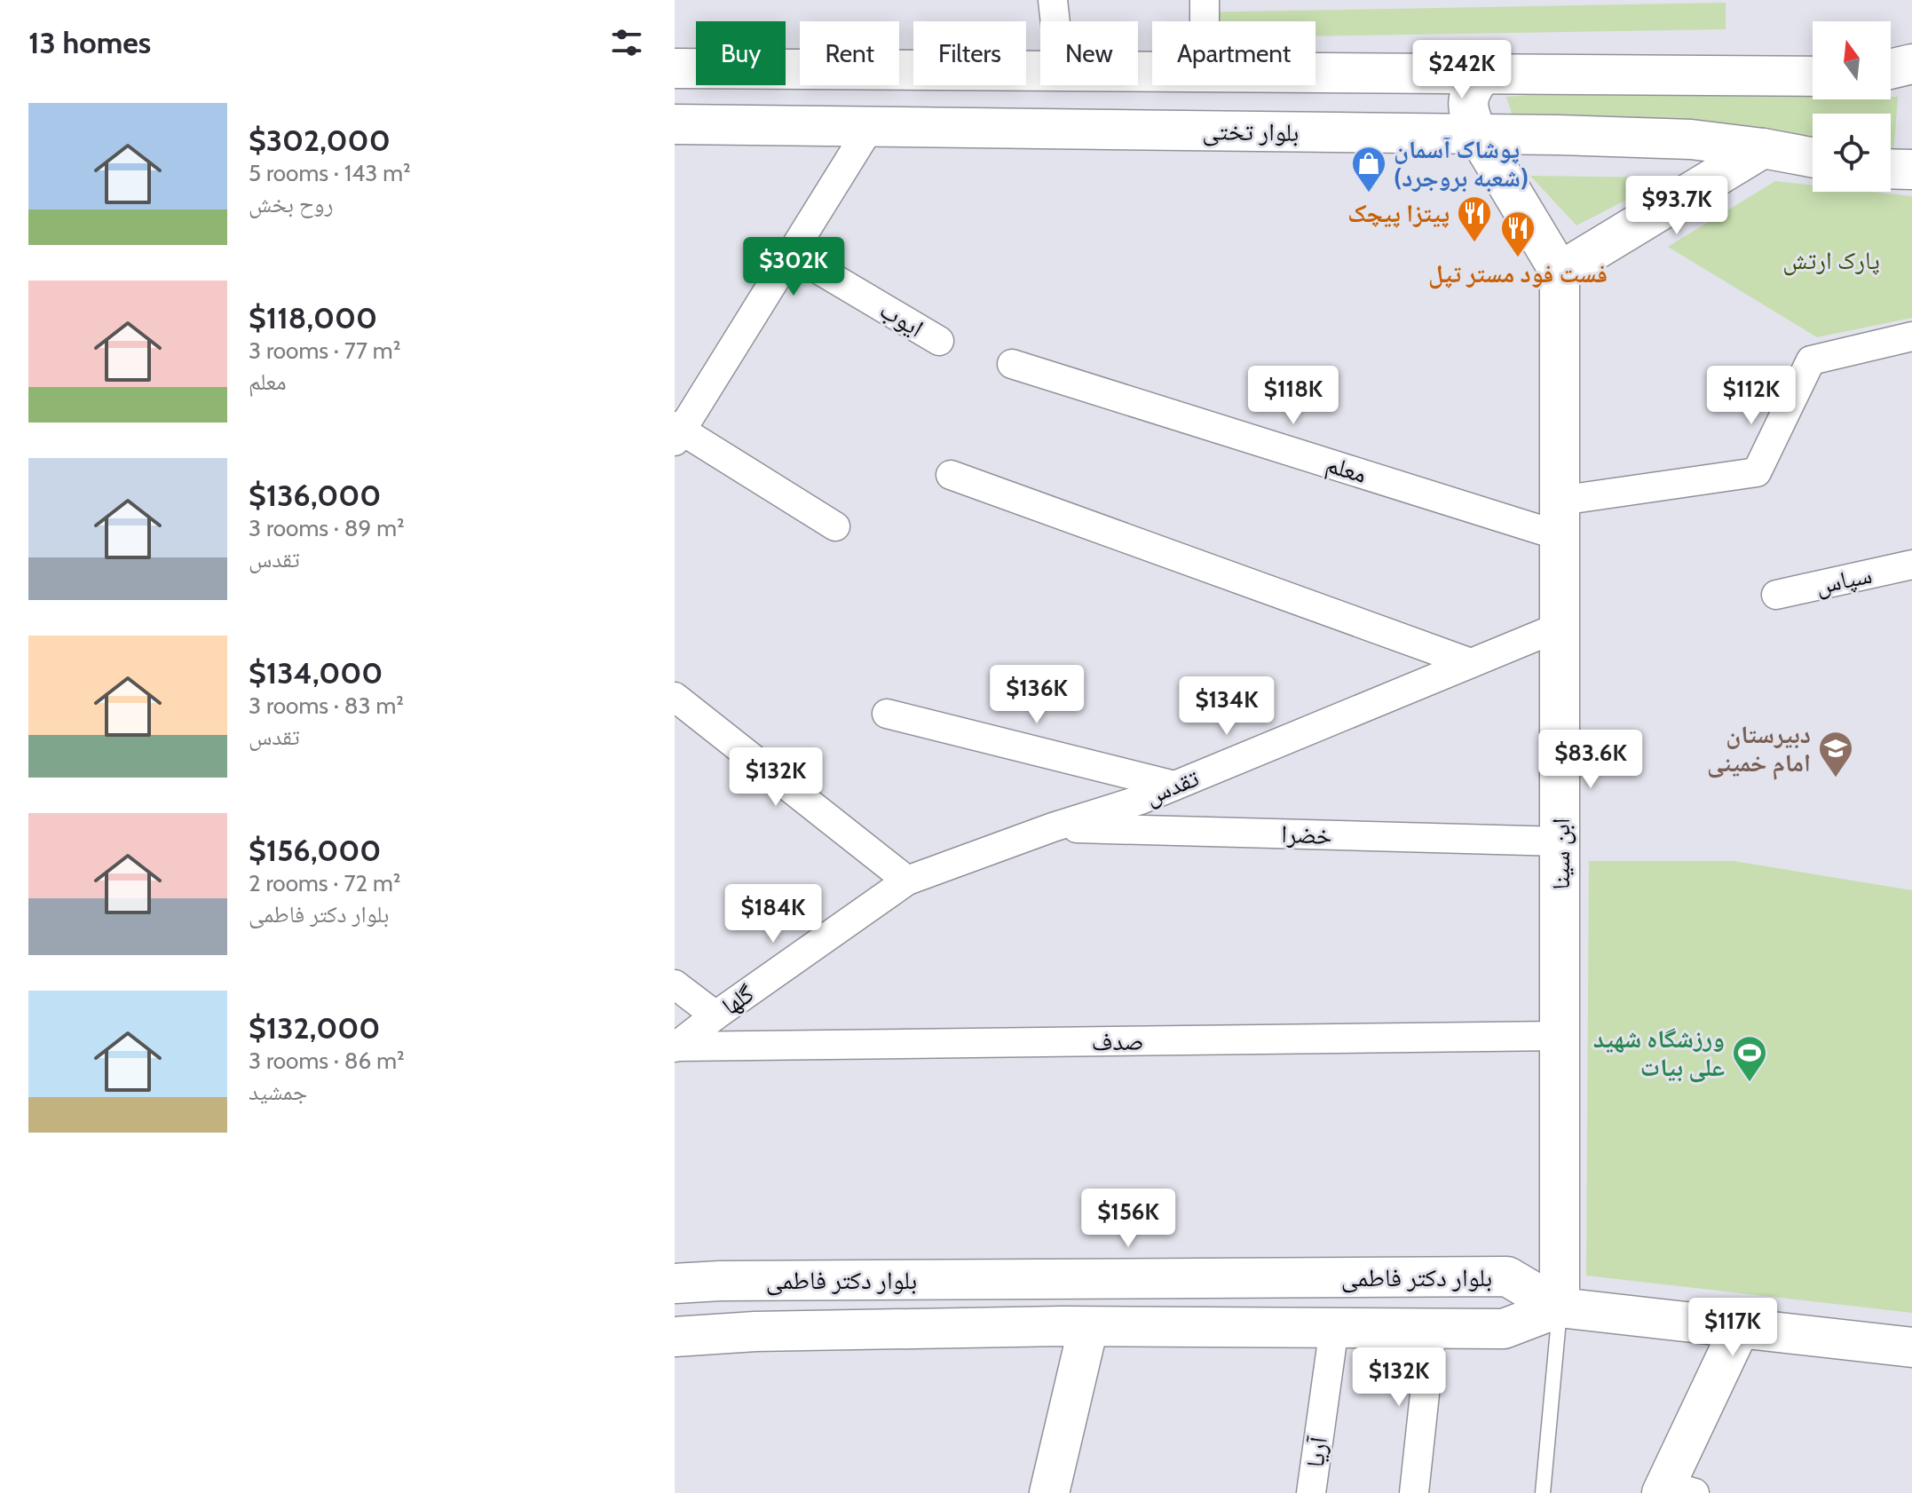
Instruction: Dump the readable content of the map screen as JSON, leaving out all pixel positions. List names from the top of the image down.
{
  "streets": {
    "main road": ["بلوار تختی", "ابن سینا", "بلوار دکتر فاطمی"],
    "street": [
      "ایوب",
      "معلم",
      "سپاس",
      "تقدس",
      "خضرا",
      "گلها",
      "صدف",
      "آریا"
    ]
  },
  "crossings": [
    ["معلم", "ابن سینا"],
    ["تقدس", "خضرا"],
    ["تقدس", "ابن سینا"],
    ["تقدس", "گلها"],
    ["خضرا", "ابن سینا"],
    ["ابن سینا", "صدف"],
    ["ابن سینا", "بلوار دکتر فاطمی"],
    ["گلها", "صدف"],
    ["بلوار دکتر فاطمی", "آریا"]
  ],
  "parks": ["پارک ارتش"],
  "places": {
    "shop": ["پوشاک آسمان (شعبه بروجرد)"],
    "restaurant": ["پیتزا پیچک", "فست فود مستر تپل"],
    "school or university": ["دبیرستان امام خمینی"],
    "sports": ["ورزشگاه شهید علی بیات"]
  },
  "north": "top",
  "page": {
    "heading": "13 homes",
    "chip": [
      "Buy",
      "Rent",
      "Filters",
      "New",
      "Apartment"
    ],
    "price": [
      "$242K",
      "$93.7K",
      "$302K",
      "$118K",
      "$112K",
      "$136K",
      "$134K",
      "$83.6K",
      "$132K",
      "$184K",
      "$156K",
      "$117K",
      "$132K"
    ],
    "list": [
      {
        "name": "$302,000",
        "note": "5 rooms · 143 m² · روح بخش"
      },
      {
        "name": "$118,000",
        "note": "3 rooms · 77 m² · معلم"
      },
      {
        "name": "$136,000",
        "note": "3 rooms · 89 m² · تقدس"
      },
      {
        "name": "$134,000",
        "note": "3 rooms · 83 m² · تقدس"
      },
      {
        "name": "$156,000",
        "note": "2 rooms · 72 m² · بلوار دکتر فاطمی"
      },
      {
        "name": "$132,000",
        "note": "3 rooms · 86 m² · جمشید"
      }
    ]
  }
}
